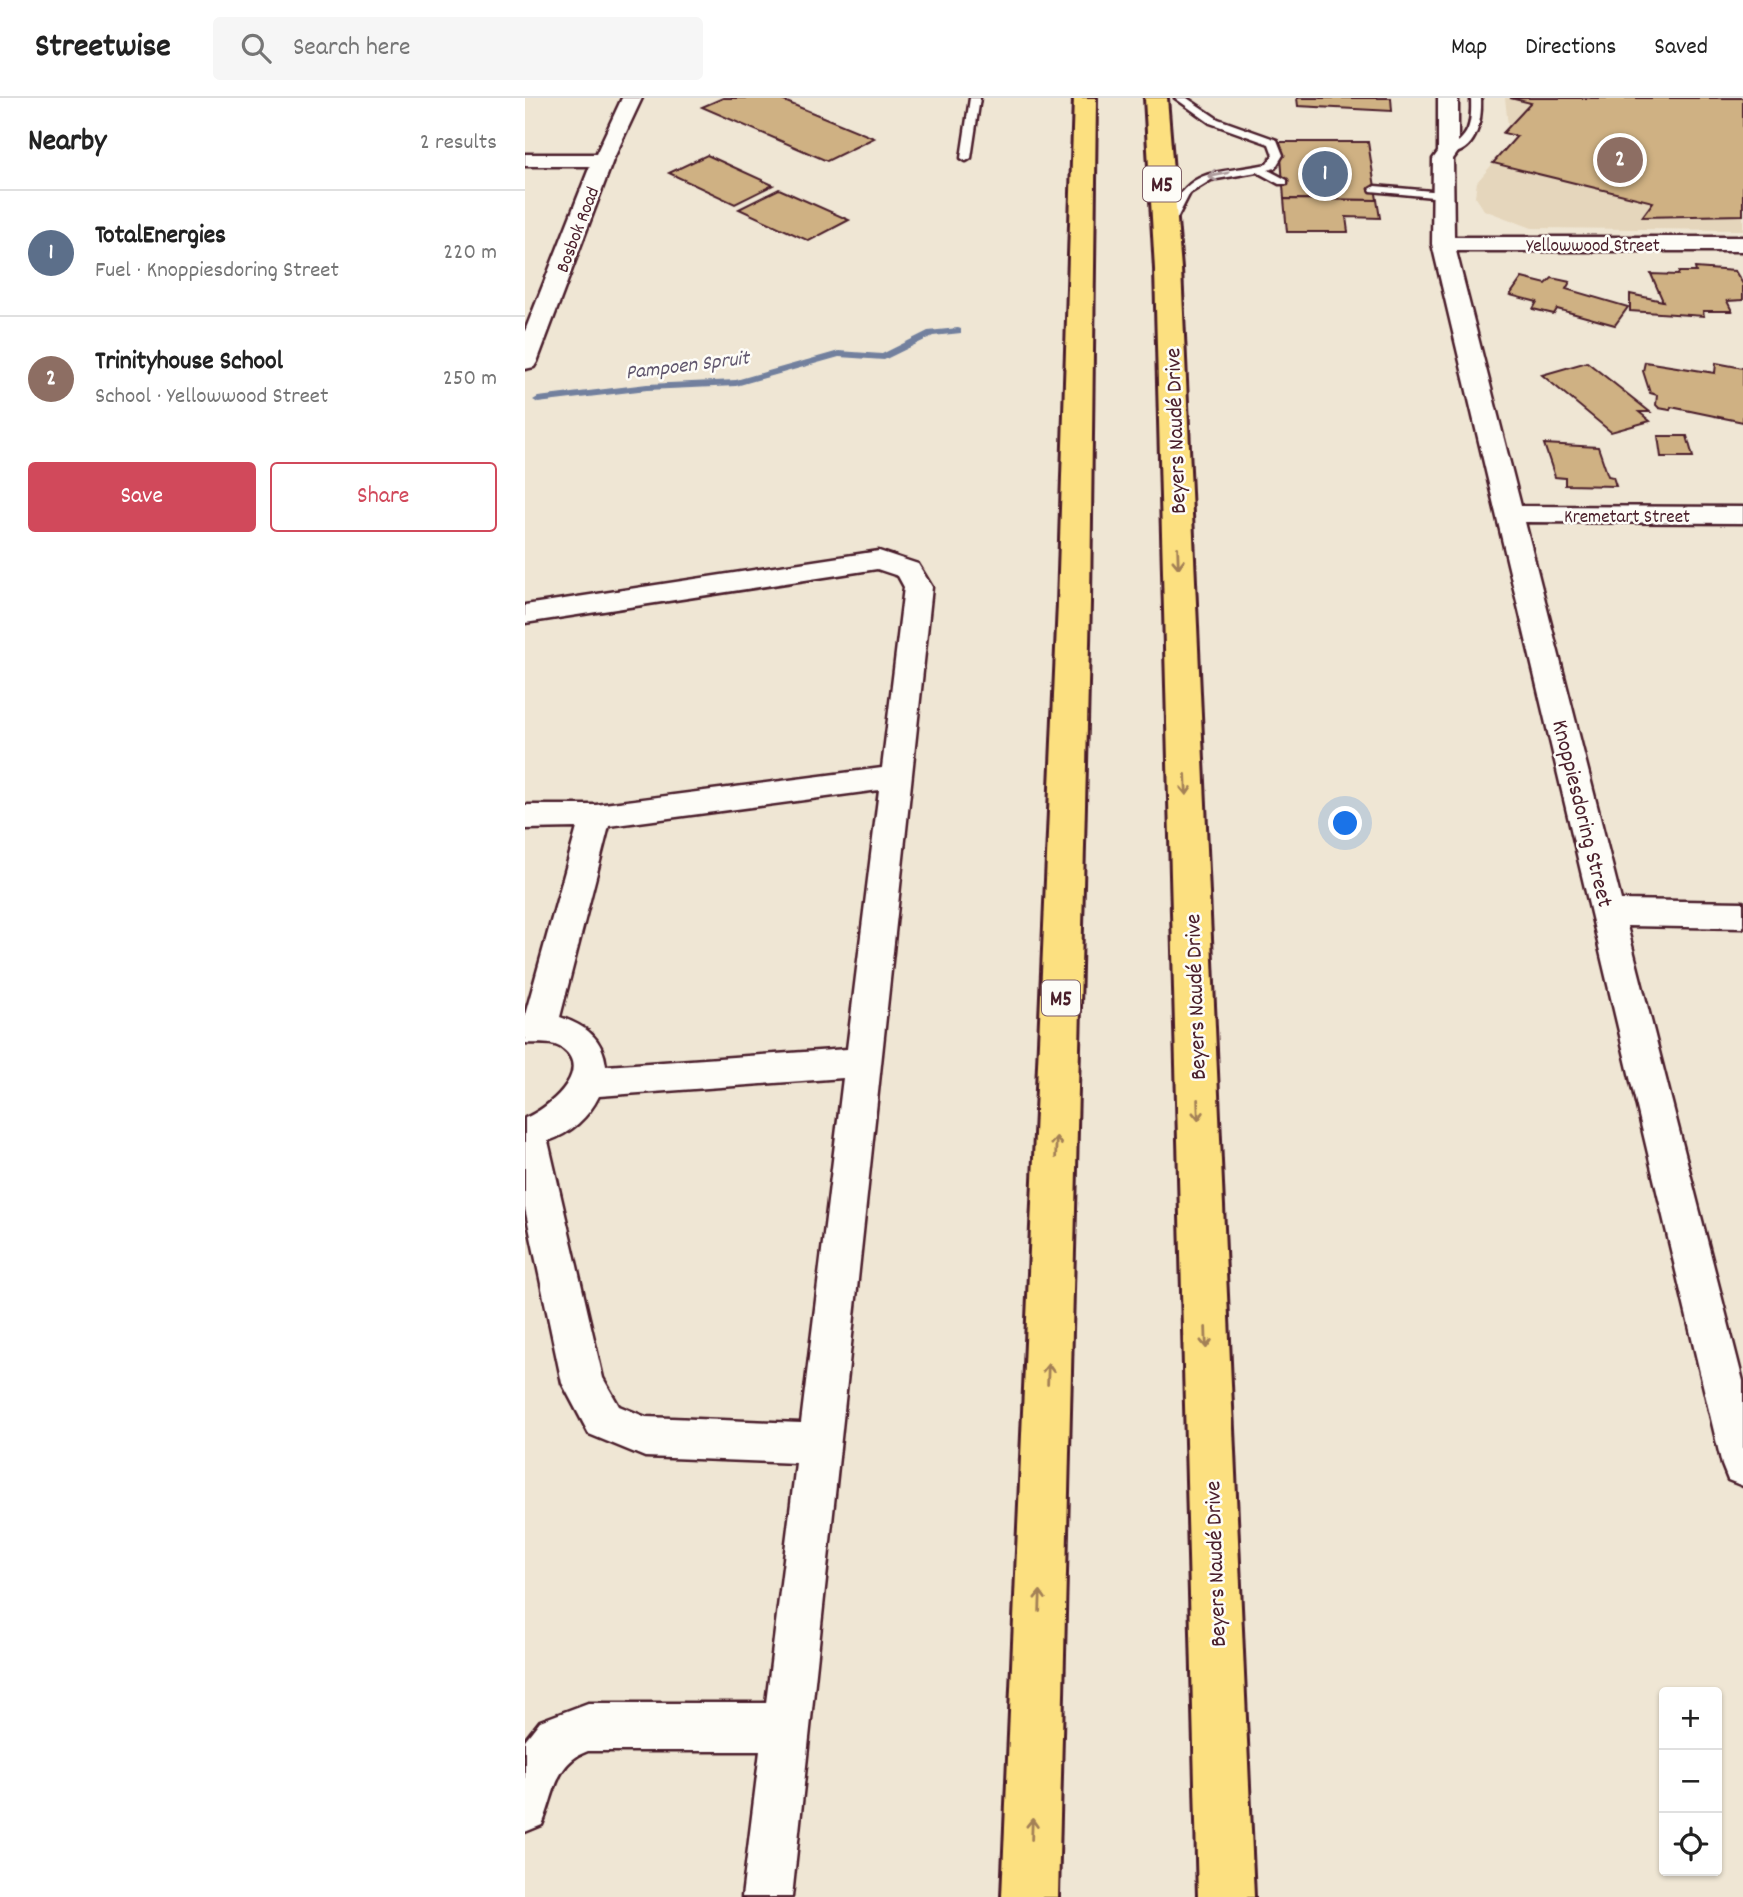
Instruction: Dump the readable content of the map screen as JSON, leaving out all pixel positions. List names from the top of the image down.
{
  "streets": {
    "main road": ["M5", "Beyers Naudé Drive"],
    "street": [
      "Bosbok Road",
      "Yellowwood Street",
      "Kremetart Street",
      "Knoppiesdoring Street"
    ]
  },
  "crossings": [
    ["Yellowwood Street", "Knoppiesdoring Street"],
    ["Kremetart Street", "Knoppiesdoring Street"]
  ],
  "water": ["Pampoen Spruit"],
  "page": {
    "header": "Streetwise",
    "search": "Search here",
    "nav": ["Map", "Directions", "Saved"],
    "heading": ["Nearby", "2 results"],
    "pins": ["2", "1"],
    "list": [
      {
        "mark": "1",
        "name": "TotalEnergies",
        "note": "Fuel · Knoppiesdoring Street",
        "value": "220 m"
      },
      {
        "mark": "2",
        "name": "Trinityhouse School",
        "note": "School · Yellowwood Street",
        "value": "250 m"
      }
    ],
    "buttons": ["Save", "Share"],
    "map_buttons": ["+", "−"]
  }
}
